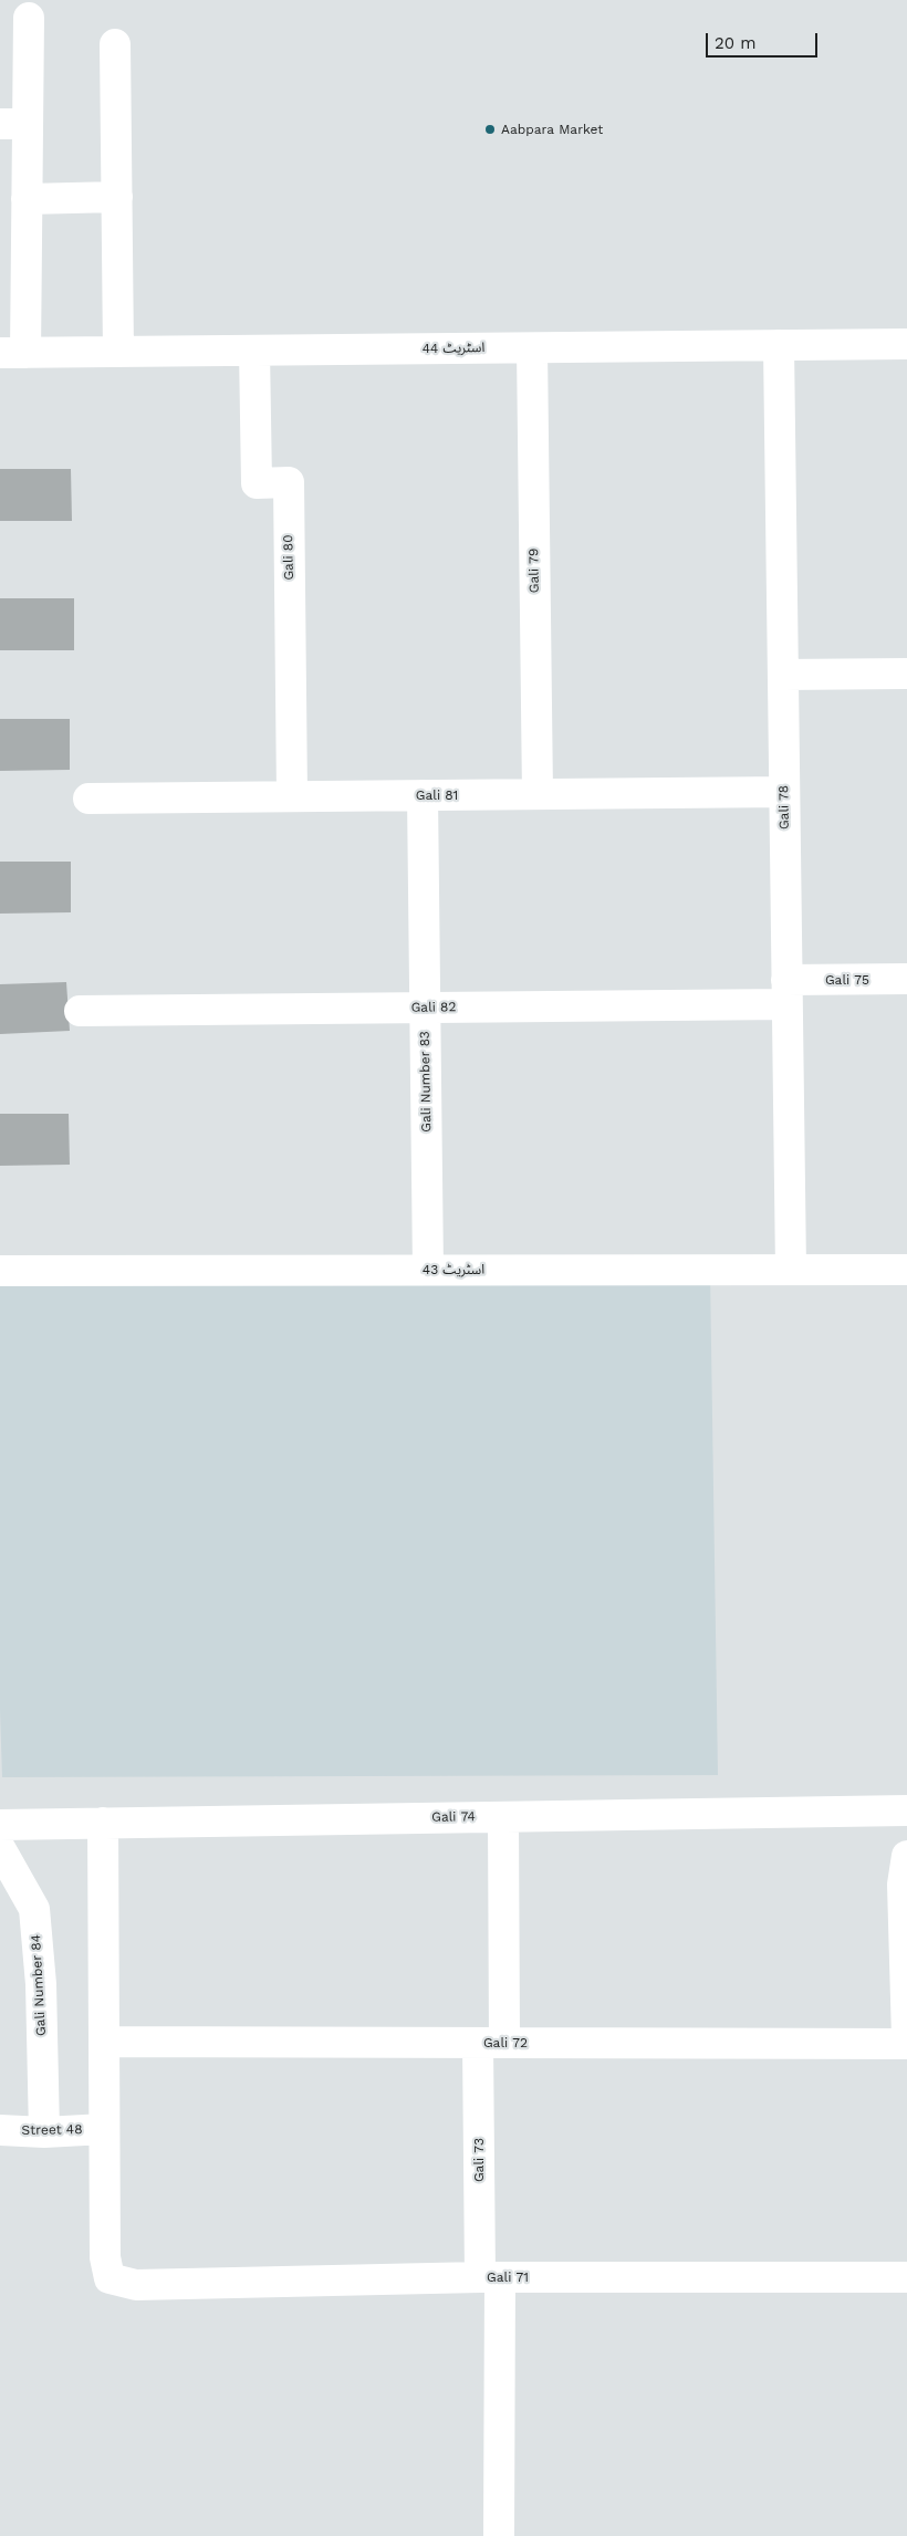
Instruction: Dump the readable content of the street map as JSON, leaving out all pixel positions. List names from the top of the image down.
{
  "streets": {
    "street": [
      "اسٹریٹ 44",
      "Gali 80",
      "Gali 79",
      "Gali 81",
      "Gali 78",
      "Gali 75",
      "Gali 82",
      "Gali Number 83",
      "اسٹریٹ 43",
      "Gali 74",
      "Gali Number 84",
      "Gali 72",
      "Street 48",
      "Gali 73",
      "Gali 71"
    ]
  },
  "crossings": [
    ["اسٹریٹ 44", "Gali 80"],
    ["اسٹریٹ 44", "Gali 79"],
    ["اسٹریٹ 44", "Gali 78"],
    ["Gali 80", "Gali 81"],
    ["Gali 79", "Gali 81"],
    ["Gali 81", "Gali 78"],
    ["Gali 81", "Gali Number 83"],
    ["Gali 78", "Gali 75"],
    ["Gali 78", "Gali 82"],
    ["Gali 78", "اسٹریٹ 43"],
    ["Gali 75", "Gali 82"],
    ["Gali 82", "Gali Number 83"],
    ["Gali Number 83", "اسٹریٹ 43"],
    ["Gali 74", "Gali 73"],
    ["Gali Number 84", "Street 48"],
    ["Gali 72", "Gali 73"],
    ["Street 48", "Gali 71"],
    ["Gali 73", "Gali 71"]
  ],
  "places": ["Aabpara Market"],
  "scale_bar": "20 m"
}
